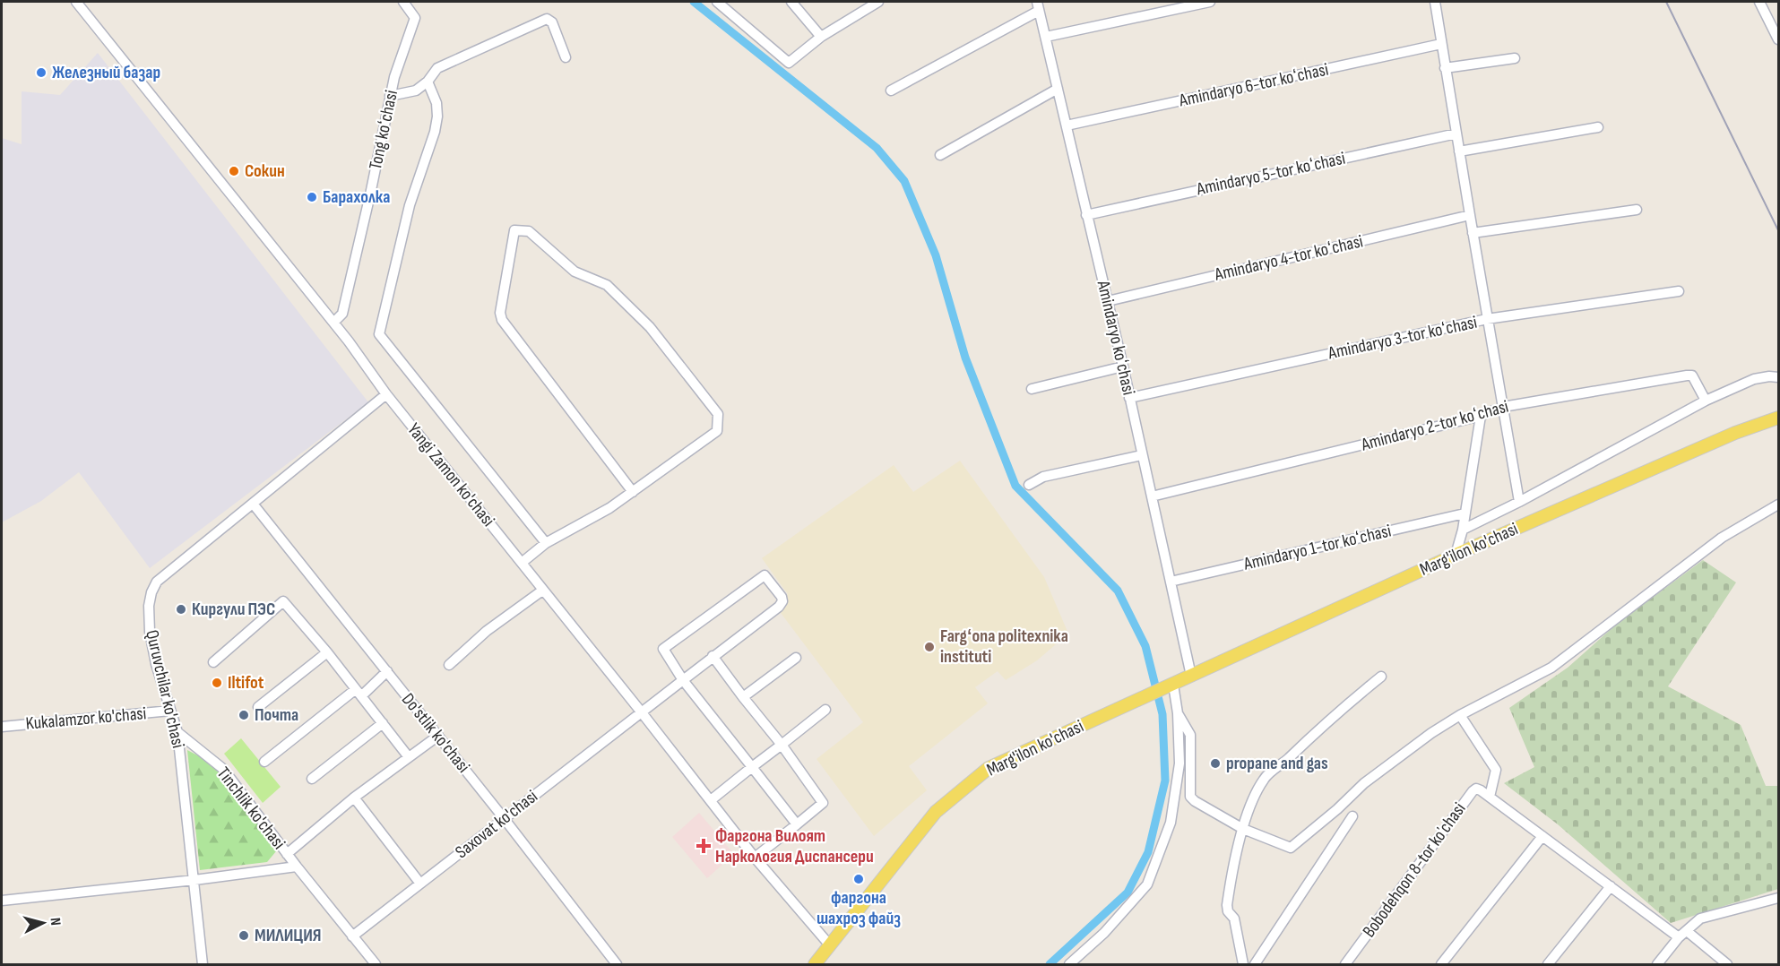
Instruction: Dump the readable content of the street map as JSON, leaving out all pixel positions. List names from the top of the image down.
{
  "streets": {
    "main road": ["Marg'ilon ko'chasi"],
    "street": [
      "Amindaryo 6-tor koʻchasi",
      "Tong koʻchasi",
      "Amindaryo 5-tor koʻchasi",
      "Amindaryo 4-tor koʻchasi",
      "Amindaryo koʻchasi",
      "Amindaryo 3-tor koʻchasi",
      "Amindaryo 2-tor koʻchasi",
      "Yangi Zamon ko'chasi",
      "Amindaryo 1-tor koʻchasi",
      "Quruvchilar ko'chasi",
      "Kukalamzor ko'chasi",
      "Do'stlik ko'chasi",
      "Tinchlik ko'chasi",
      "Saxovat ko'chasi",
      "Bobodehqon 8-tor koʼchasi"
    ]
  },
  "crossings": [
    ["Amindaryo 6-tor koʻchasi", "Amindaryo koʻchasi"],
    ["Tong koʻchasi", "Yangi Zamon ko'chasi"],
    ["Amindaryo 5-tor koʻchasi", "Amindaryo koʻchasi"],
    ["Amindaryo 4-tor koʻchasi", "Amindaryo koʻchasi"],
    ["Amindaryo koʻchasi", "Amindaryo 3-tor koʻchasi"],
    ["Amindaryo koʻchasi", "Amindaryo 2-tor koʻchasi"],
    ["Amindaryo koʻchasi", "Amindaryo 1-tor koʻchasi"],
    ["Amindaryo koʻchasi", "Marg'ilon ko'chasi"],
    ["Yangi Zamon ko'chasi", "Marg'ilon ko'chasi"],
    ["Yangi Zamon ko'chasi", "Quruvchilar ko'chasi"],
    ["Yangi Zamon ko'chasi", "Saxovat ko'chasi"],
    ["Quruvchilar ko'chasi", "Kukalamzor ko'chasi"],
    ["Quruvchilar ko'chasi", "Do'stlik ko'chasi"],
    ["Quruvchilar ko'chasi", "Tinchlik ko'chasi"],
    ["Do'stlik ko'chasi", "Saxovat ko'chasi"],
    ["Tinchlik ko'chasi", "Saxovat ko'chasi"]
  ],
  "places": {
    "other": [
      "Железный базар",
      "Сокин",
      "Барахолка",
      "Киргули ПЭС",
      "Fargʻona politexnika instituti",
      "Iltifot",
      "Почта",
      "propane and gas",
      "фаргона шахроз файз",
      "МИЛИЦИЯ"
    ],
    "health": ["Фаргона Вилоят Наркология Диспансери"]
  },
  "north": "right"
}
